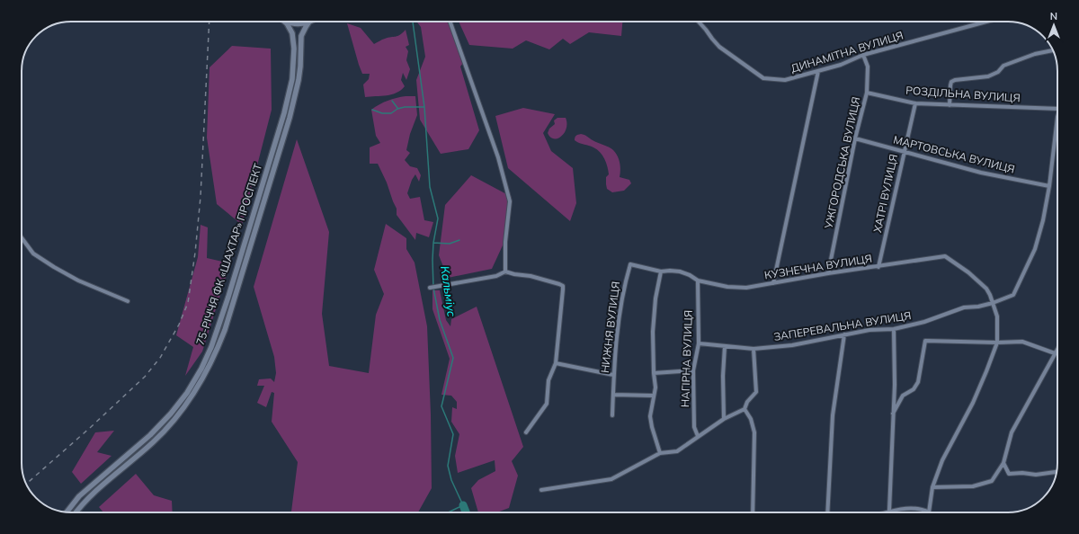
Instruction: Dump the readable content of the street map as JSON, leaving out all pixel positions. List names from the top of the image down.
{
  "streets": {
    "main road": ["75-РІЧЧЯ ФК «ШАХТАР» ПРОСПЕКТ"],
    "street": [
      "ДИНАМІТНА ВУЛИЦЯ",
      "РОЗДІЛЬНА ВУЛИЦЯ",
      "МАРТОВСЬКА ВУЛИЦЯ",
      "УЖГОРОДСЬКА ВУЛИЦЯ",
      "ХАТРІ ВУЛИЦЯ",
      "КУЗНЕЧНА ВУЛИЦЯ",
      "ЗАПЕРЕВАЛЬНА ВУЛИЦЯ",
      "НИЖНЯ ВУЛИЦЯ",
      "НАГІРНА ВУЛИЦЯ"
    ]
  },
  "crossings": [
    ["ДИНАМІТНА ВУЛИЦЯ", "УЖГОРОДСЬКА ВУЛИЦЯ"],
    ["РОЗДІЛЬНА ВУЛИЦЯ", "УЖГОРОДСЬКА ВУЛИЦЯ"],
    ["РОЗДІЛЬНА ВУЛИЦЯ", "ХАТРІ ВУЛИЦЯ"],
    ["МАРТОВСЬКА ВУЛИЦЯ", "УЖГОРОДСЬКА ВУЛИЦЯ"],
    ["МАРТОВСЬКА ВУЛИЦЯ", "ХАТРІ ВУЛИЦЯ"],
    ["МАРТОВСЬКА ВУЛИЦЯ", "ЗАПЕРЕВАЛЬНА ВУЛИЦЯ"],
    ["УЖГОРОДСЬКА ВУЛИЦЯ", "КУЗНЕЧНА ВУЛИЦЯ"],
    ["ХАТРІ ВУЛИЦЯ", "КУЗНЕЧНА ВУЛИЦЯ"],
    ["КУЗНЕЧНА ВУЛИЦЯ", "ЗАПЕРЕВАЛЬНА ВУЛИЦЯ"],
    ["КУЗНЕЧНА ВУЛИЦЯ", "НИЖНЯ ВУЛИЦЯ"],
    ["КУЗНЕЧНА ВУЛИЦЯ", "НАГІРНА ВУЛИЦЯ"],
    ["ЗАПЕРЕВАЛЬНА ВУЛИЦЯ", "НАГІРНА ВУЛИЦЯ"]
  ],
  "water": ["Кальміус"],
  "north": "top"
}
